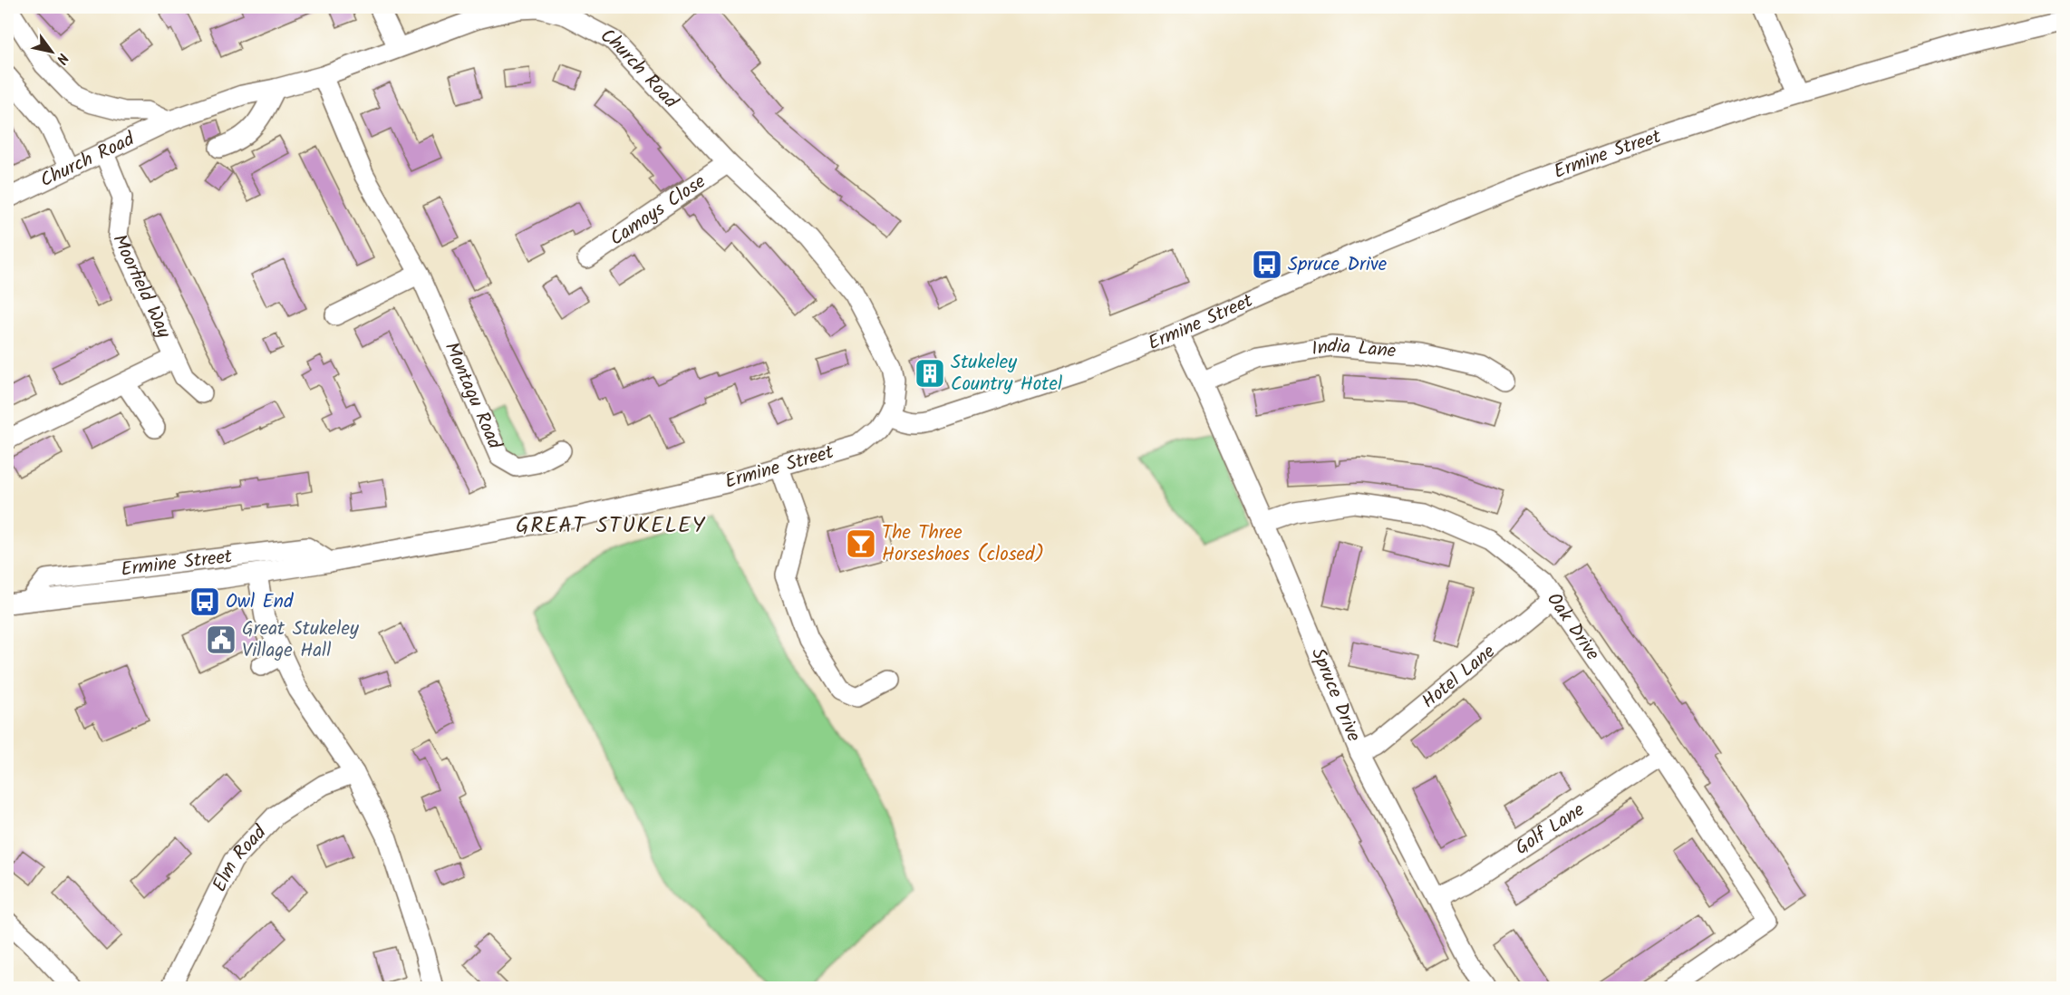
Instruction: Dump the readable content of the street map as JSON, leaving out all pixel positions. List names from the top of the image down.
{
  "streets": {
    "street": [
      "Church Road",
      "Ermine Street",
      "Camoys Close",
      "Moorfield Way",
      "India Lane",
      "Montagu Road",
      "Oak Drive",
      "Hotel Lane",
      "Spruce Drive",
      "Golf Lane",
      "Elm Road"
    ]
  },
  "crossings": [
    ["Church Road", "Ermine Street"],
    ["Church Road", "Camoys Close"],
    ["Church Road", "Moorfield Way"],
    ["Church Road", "Montagu Road"],
    ["Ermine Street", "Spruce Drive"],
    ["India Lane", "Spruce Drive"],
    ["Oak Drive", "Hotel Lane"],
    ["Oak Drive", "Spruce Drive"],
    ["Oak Drive", "Golf Lane"],
    ["Hotel Lane", "Spruce Drive"],
    ["Spruce Drive", "Golf Lane"]
  ],
  "districts": ["GREAT STUKELEY"],
  "places": {
    "bus stop": ["Spruce Drive", "Owl End"],
    "building": ["Stukeley Country Hotel"],
    "bar": ["The Three Horseshoes (closed)"],
    "public building": ["Great Stukeley Village Hall"]
  },
  "north": "bottom right"
}
